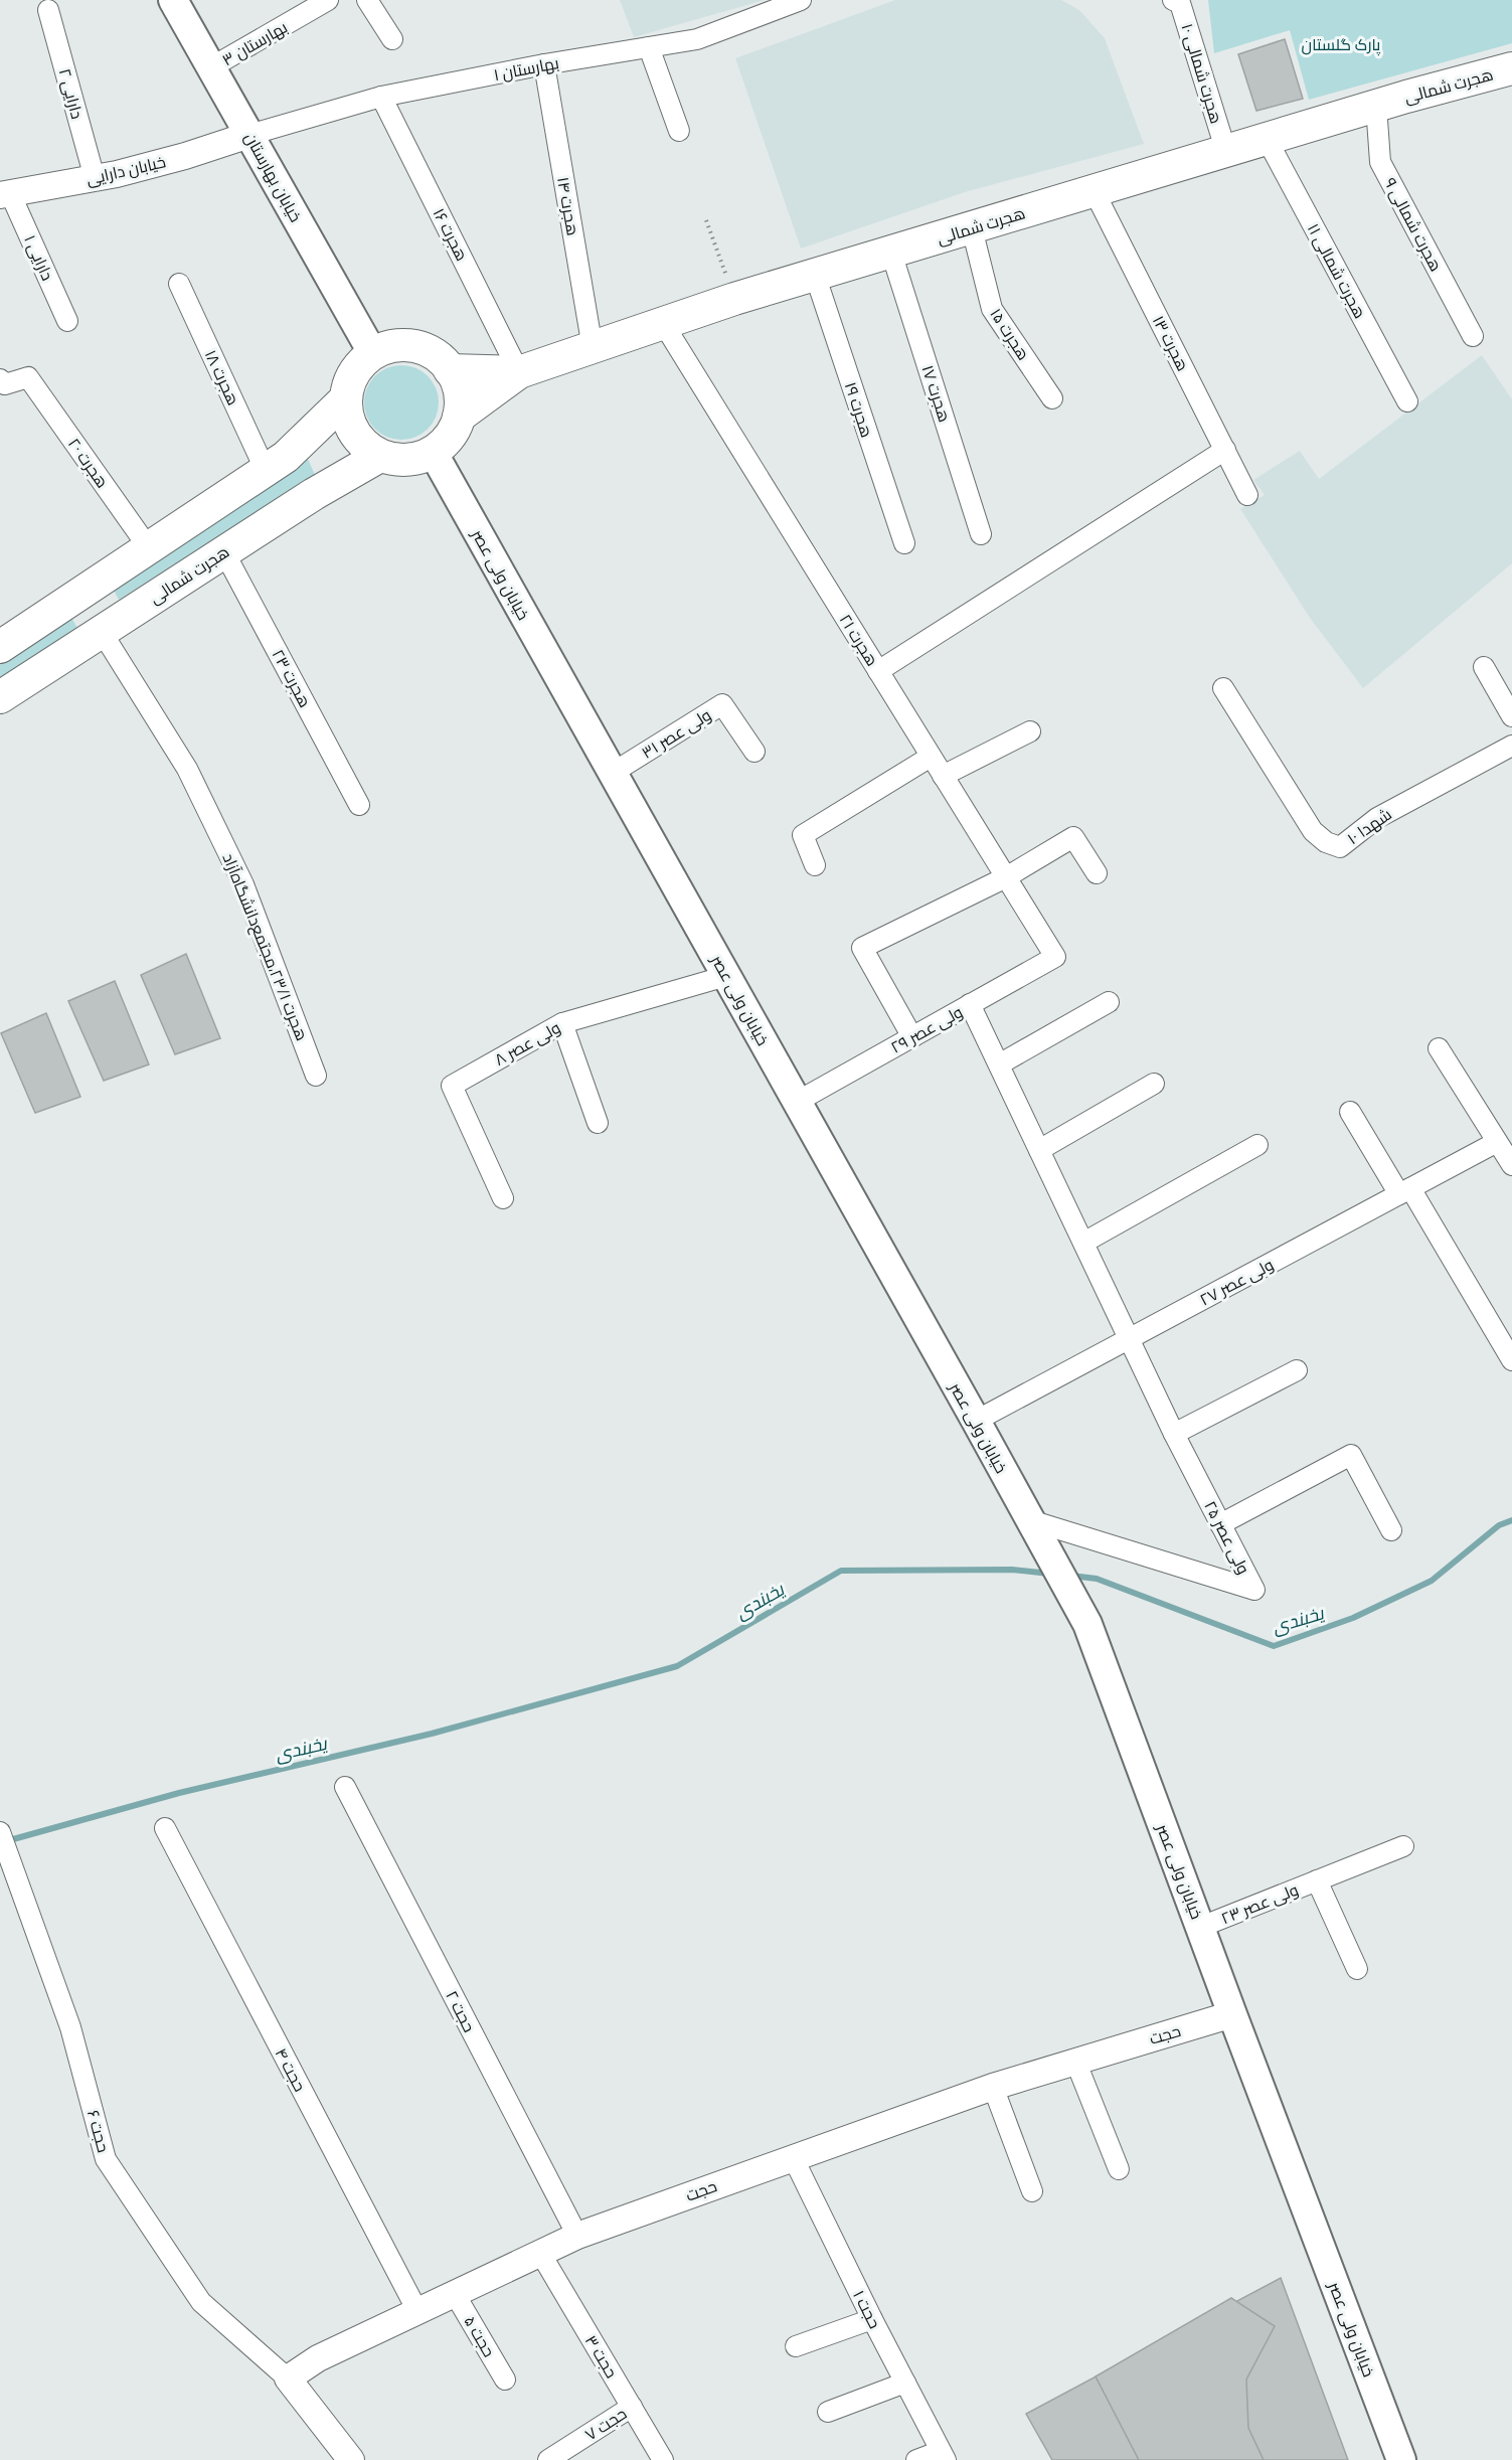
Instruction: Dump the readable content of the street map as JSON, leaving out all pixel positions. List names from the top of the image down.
{
  "streets": {
    "main road": ["هجرت شمالی", "خیابان بهارستان", "خیابان ولی عصر"],
    "street": [
      "بهارستان ۳",
      "بهارستان ۱",
      "هجرت شمالی ۱۰",
      "دارایی ۲",
      "خیابان دارایی",
      "هجرت ۱۴",
      "هجرت شمالی ۹",
      "هجرت ۱۶",
      "دارایی ۱",
      "هجرت شمالی ۱۱",
      "هجرت ۱۵",
      "هجرت ۱۳",
      "هجرت ۱۸",
      "هجرت ۱۷",
      "هجرت ۱۹",
      "هجرت ۲۰",
      "هجرت ۲۱",
      "هجرت ۲۳",
      "ولی عصر ۳۱",
      "شهدا ۱۰",
      "هجرت ۲۳/۱،مجتمع‌دانشگاه‌آزاد",
      "ولی عصر ۲۹",
      "ولی عصر ۸",
      "ولی عصر ۲۷",
      "ولی عصر ۲۵",
      "ولی عصر ۲۳",
      "حجت ۲",
      "حجت",
      "حجت ۴",
      "حجت ۶",
      "حجت ۱",
      "حجت ۵",
      "حجت ۳",
      "حجت ۷"
    ]
  },
  "crossings": [
    ["بهارستان ۳", "خیابان بهارستان"],
    ["بهارستان ۱", "خیابان دارایی"],
    ["بهارستان ۱", "خیابان بهارستان"],
    ["بهارستان ۱", "هجرت ۱۴"],
    ["بهارستان ۱", "هجرت ۱۶"],
    ["هجرت شمالی ۱۰", "هجرت شمالی"],
    ["هجرت شمالی", "خیابان بهارستان"],
    ["هجرت شمالی", "هجرت ۱۴"],
    ["هجرت شمالی", "هجرت شمالی ۹"],
    ["هجرت شمالی", "هجرت ۱۶"],
    ["هجرت شمالی", "هجرت شمالی ۱۱"],
    ["هجرت شمالی", "هجرت ۱۵"],
    ["هجرت شمالی", "هجرت ۱۳"],
    ["هجرت شمالی", "هجرت ۱۷"],
    ["هجرت شمالی", "هجرت ۱۹"],
    ["هجرت شمالی", "خیابان ولی عصر"],
    ["هجرت شمالی", "هجرت ۲۱"],
    ["هجرت شمالی", "هجرت ۲۳"],
    ["هجرت شمالی", "هجرت ۲۳/۱،مجتمع‌دانشگاه‌آزاد"],
    ["دارایی ۲", "خیابان دارایی"],
    ["خیابان دارایی", "خیابان بهارستان"],
    ["خیابان دارایی", "دارایی ۱"],
    ["خیابان بهارستان", "خیابان ولی عصر"],
    ["خیابان ولی عصر", "ولی عصر ۳۱"],
    ["خیابان ولی عصر", "ولی عصر ۲۹"],
    ["خیابان ولی عصر", "ولی عصر ۸"],
    ["خیابان ولی عصر", "ولی عصر ۲۷"],
    ["خیابان ولی عصر", "ولی عصر ۲۵"],
    ["خیابان ولی عصر", "ولی عصر ۲۳"],
    ["خیابان ولی عصر", "حجت"],
    ["هجرت ۲۱", "ولی عصر ۲۹"],
    ["ولی عصر ۲۹", "ولی عصر ۲۵"],
    ["ولی عصر ۲۷", "ولی عصر ۲۵"],
    ["حجت ۲", "حجت"],
    ["حجت", "حجت ۴"],
    ["حجت", "حجت ۶"],
    ["حجت", "حجت ۱"],
    ["حجت", "حجت ۵"],
    ["حجت", "حجت ۳"],
    ["حجت ۳", "حجت ۷"]
  ],
  "water": ["یخبندی"],
  "parks": ["پارک گلستان"]
}
